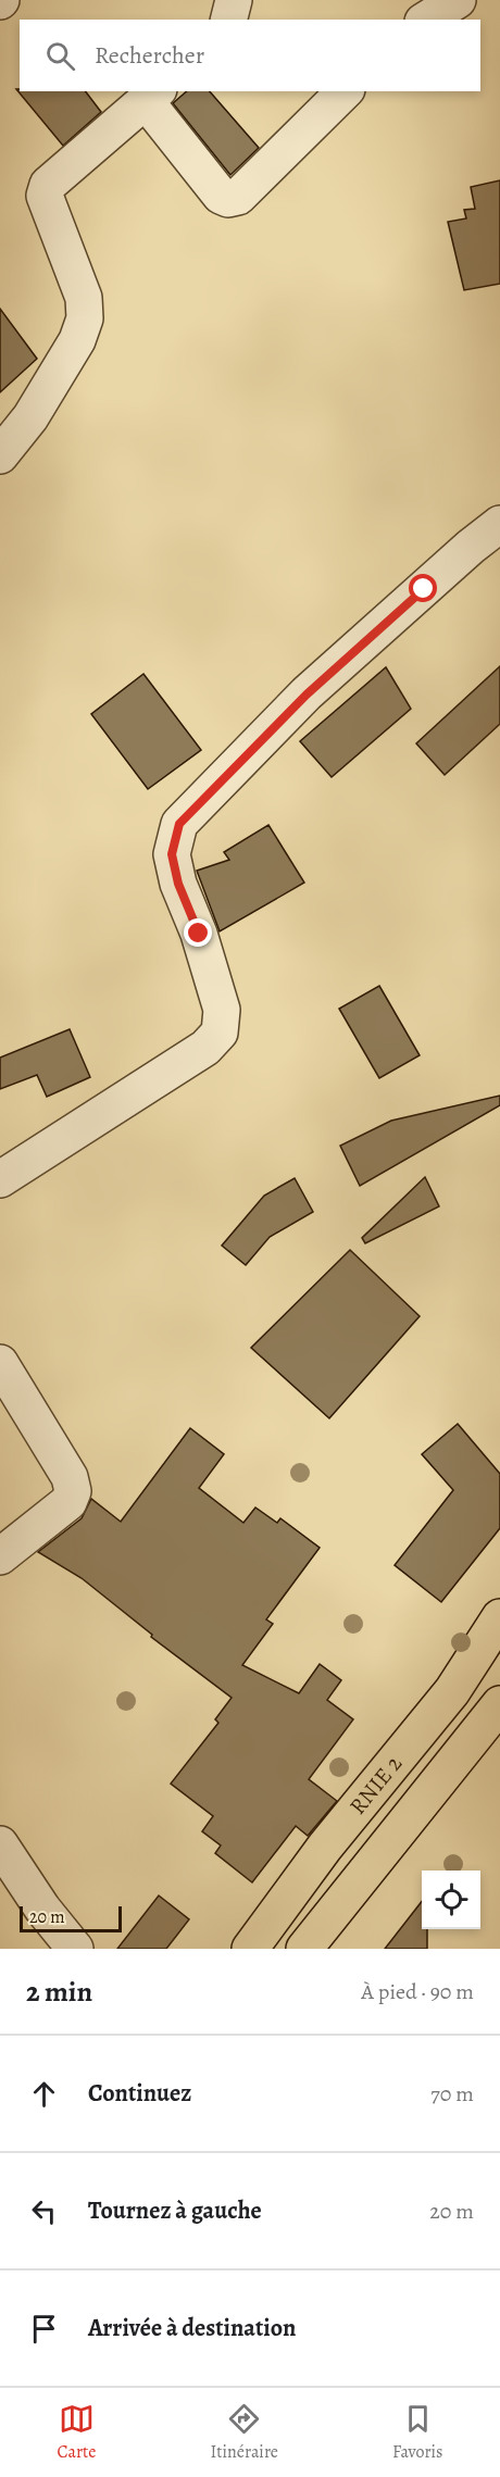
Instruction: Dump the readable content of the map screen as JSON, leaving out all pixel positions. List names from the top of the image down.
{
  "streets": {
    "highway": ["RNIE 2"]
  },
  "scale_bar": "20 m",
  "page": {
    "search": "Rechercher",
    "scale": "20 m",
    "heading": ["2 min", "À pied · 90 m"],
    "list": [
      ["Continuez", "70 m"],
      ["Tournez à gauche", "20 m"],
      "Arrivée à destination"
    ],
    "nav": ["Carte", "Itinéraire", "Favoris"]
  }
}
